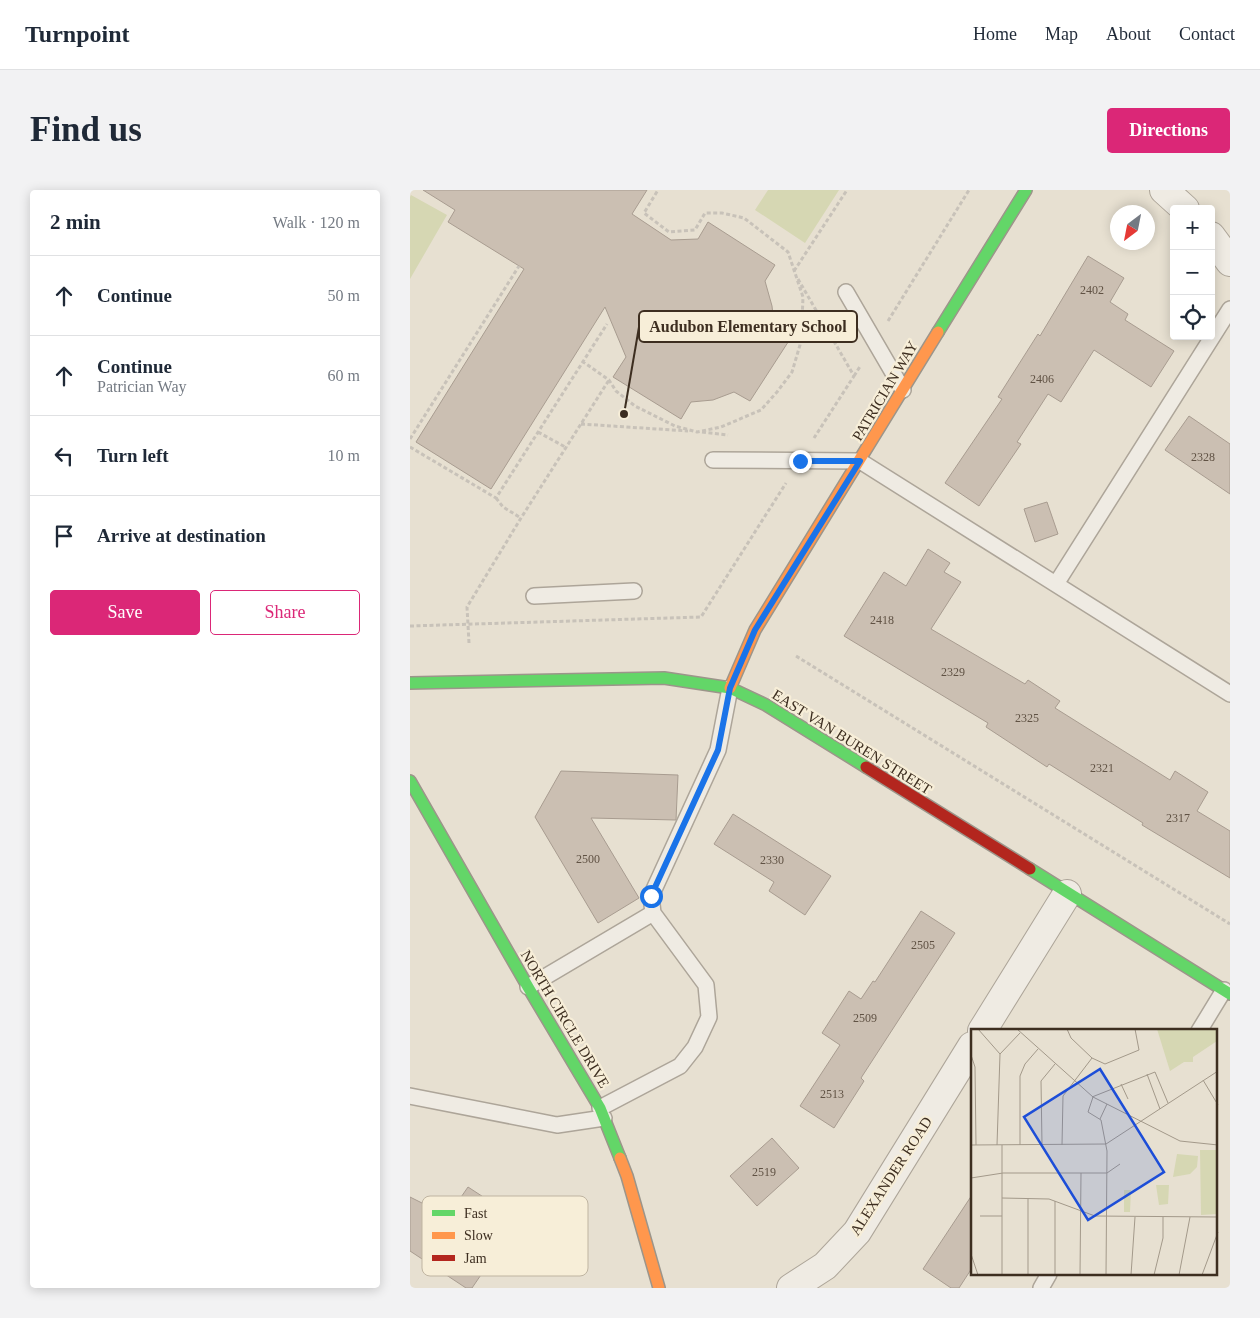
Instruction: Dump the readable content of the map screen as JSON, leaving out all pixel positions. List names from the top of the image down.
{
  "streets": {
    "street": [
      "PATRICIAN WAY",
      "EAST VAN BUREN STREET",
      "NORTH CIRCLE DRIVE",
      "ALEXANDER ROAD"
    ]
  },
  "crossings": [
    ["PATRICIAN WAY", "EAST VAN BUREN STREET"]
  ],
  "places": ["Audubon Elementary School"],
  "house_numbers": [
    "2402",
    "2406",
    "2328",
    "2418",
    "2329",
    "2325",
    "2321",
    "2317",
    "2500",
    "2330",
    "2505",
    "2509",
    "2513",
    "2519"
  ],
  "legend": ["Fast", "Slow", "Jam"],
  "north": "bottom left",
  "page": {
    "header": "Turnpoint",
    "nav": [
      "Home",
      "Map",
      "About",
      "Contact"
    ],
    "buttons": [
      "Directions",
      ["Save", "Share"]
    ],
    "title": "Find us",
    "heading": ["2 min", "Walk · 120 m"],
    "map_buttons": ["+", "−"],
    "list": [
      ["Continue", "50 m"],
      ["Continue", "Patrician Way", "60 m"],
      ["Turn left", "10 m"],
      "Arrive at destination"
    ]
  }
}
